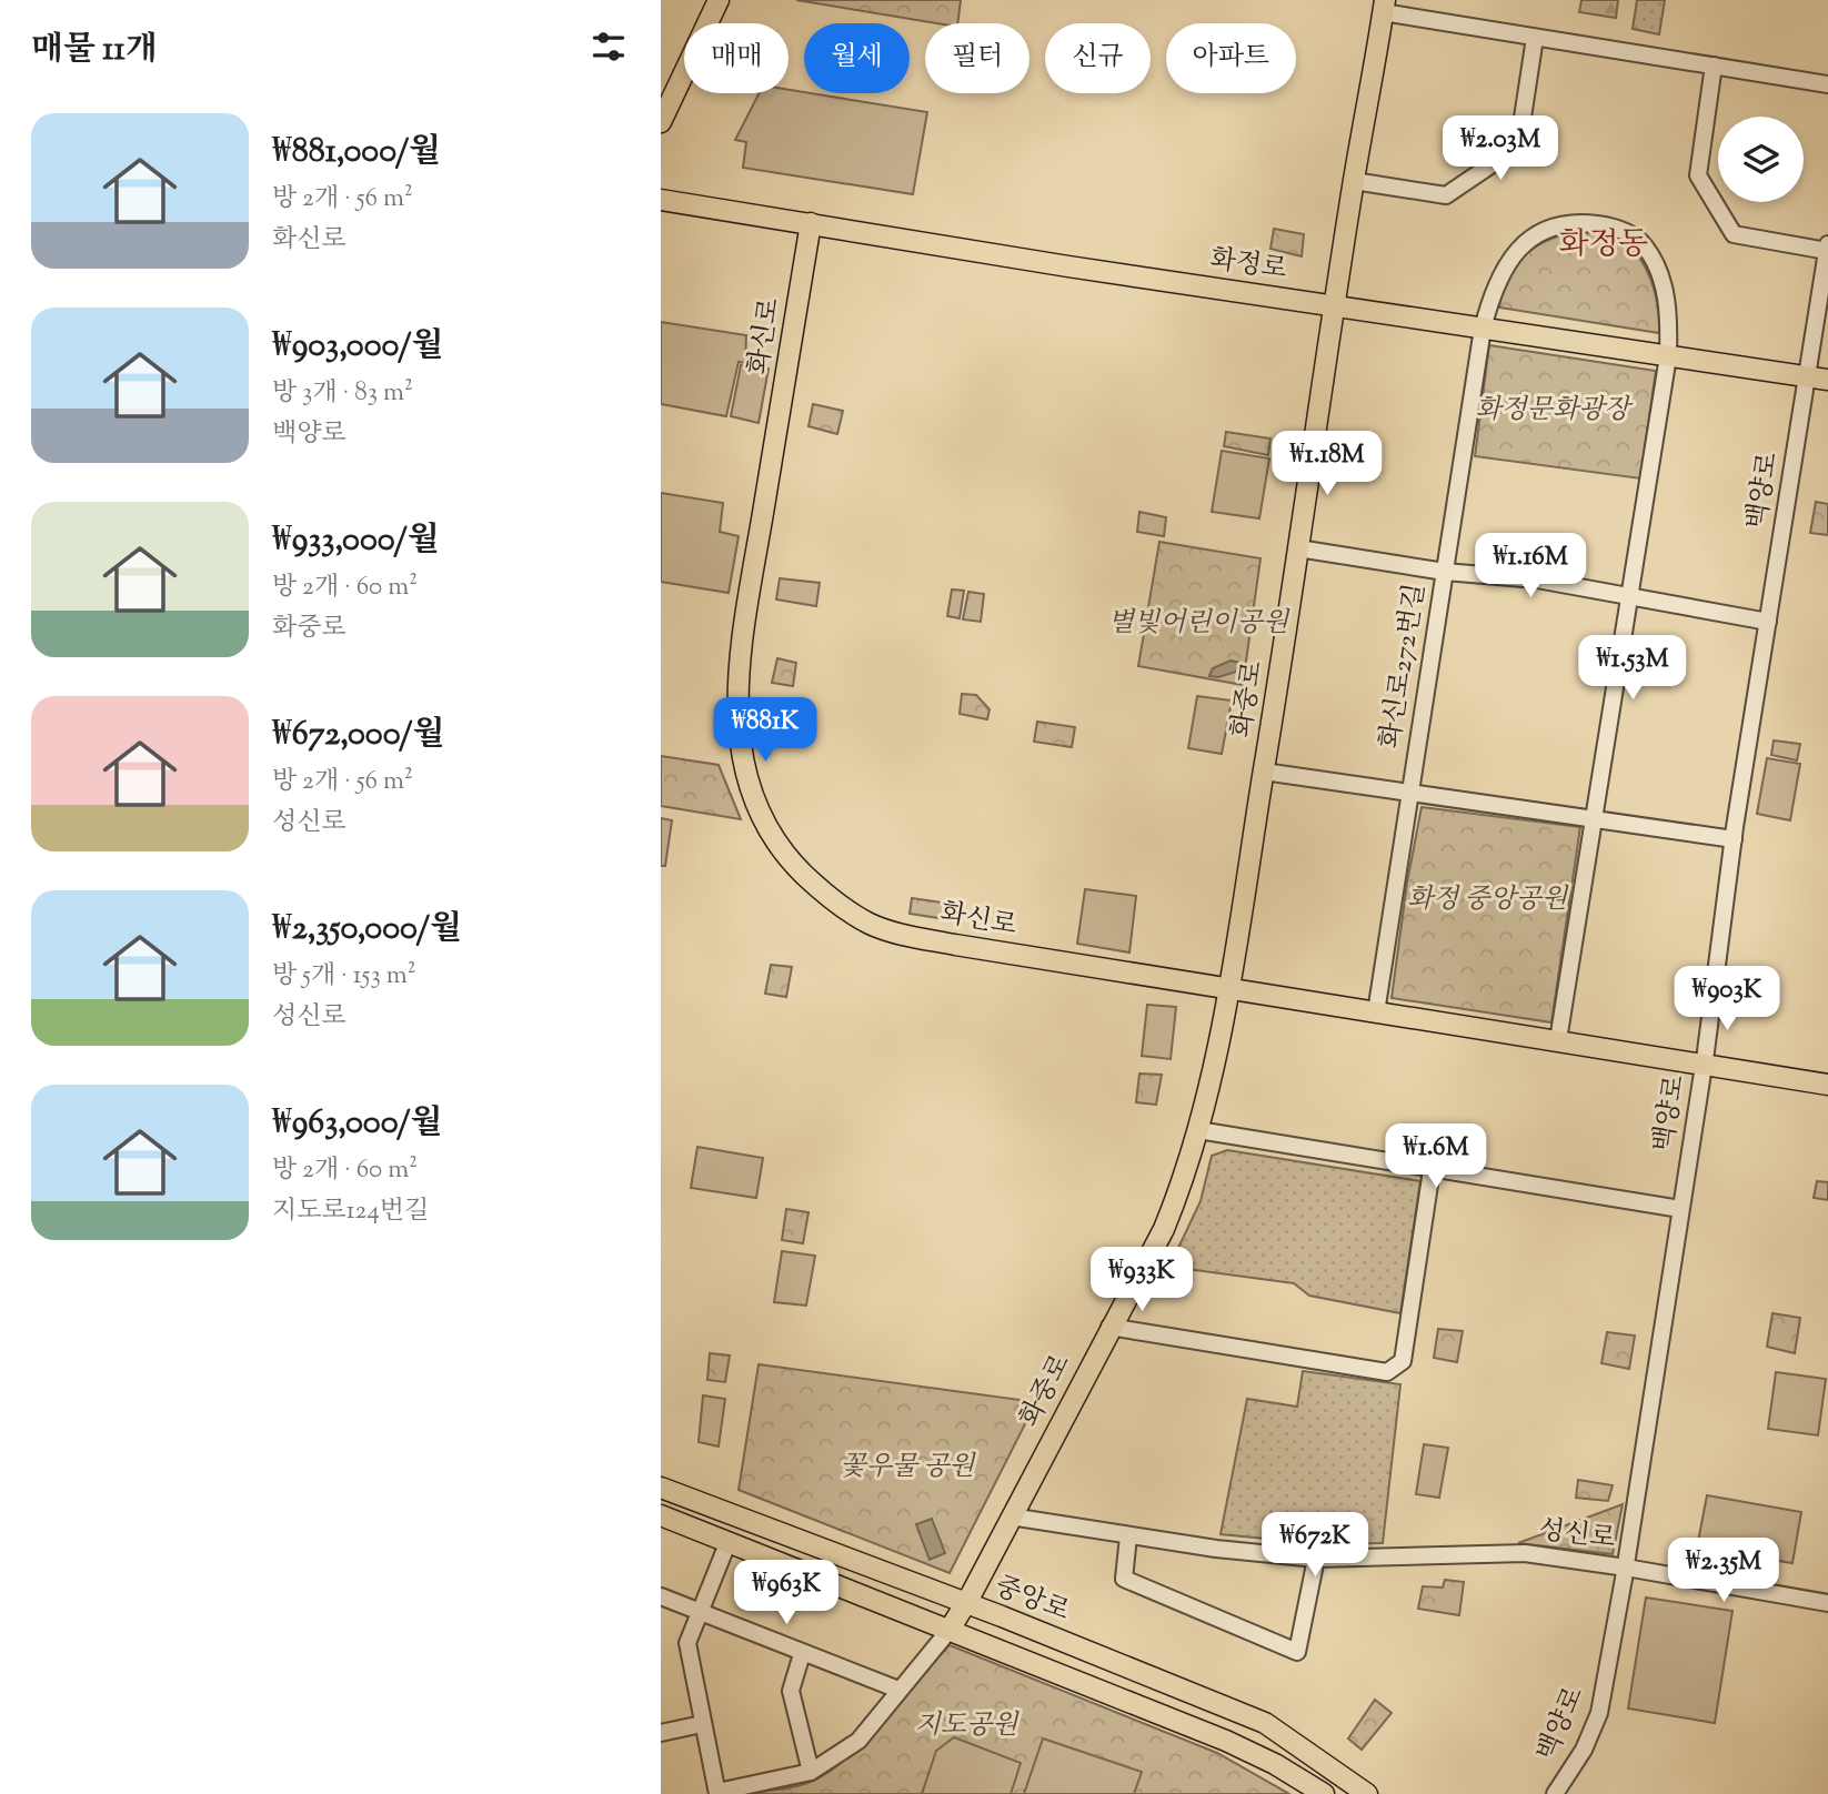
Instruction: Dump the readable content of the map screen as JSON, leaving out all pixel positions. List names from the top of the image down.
{
  "streets": {
    "main road": [
      "화정로",
      "화신로",
      "화중로",
      "중앙로"
    ],
    "street": ["백양로", "화신로272번길", "성신로"]
  },
  "crossings": [
    ["화정로", "화신로"],
    ["화정로", "백양로"],
    ["화정로", "화신로272번길"],
    ["화정로", "화중로"],
    ["화신로", "백양로"],
    ["화신로", "화신로272번길"],
    ["화신로", "화중로"],
    ["백양로", "성신로"],
    ["화중로", "성신로"],
    ["화중로", "중앙로"]
  ],
  "districts": ["화정동"],
  "parks": [
    "화정문화광장",
    "별빛어린이공원",
    "화정 중앙공원",
    "꽃우물 공원",
    "지도공원"
  ],
  "page": {
    "heading": "매물 11개",
    "chip": [
      "매매",
      "월세",
      "필터",
      "신규",
      "아파트"
    ],
    "list": [
      {
        "name": "₩881,000/월",
        "note": "방 2개 · 56 m² · 화신로"
      },
      {
        "name": "₩903,000/월",
        "note": "방 3개 · 83 m² · 백양로"
      },
      {
        "name": "₩933,000/월",
        "note": "방 2개 · 60 m² · 화중로"
      },
      {
        "name": "₩672,000/월",
        "note": "방 2개 · 56 m² · 성신로"
      },
      {
        "name": "₩2,350,000/월",
        "note": "방 5개 · 153 m² · 성신로"
      },
      {
        "name": "₩963,000/월",
        "note": "방 2개 · 60 m² · 지도로124번길"
      }
    ],
    "price": [
      "₩2.03M",
      "₩1.18M",
      "₩1.16M",
      "₩1.53M",
      "₩881K",
      "₩903K",
      "₩1.6M",
      "₩933K",
      "₩672K",
      "₩2.35M",
      "₩963K"
    ]
  }
}
